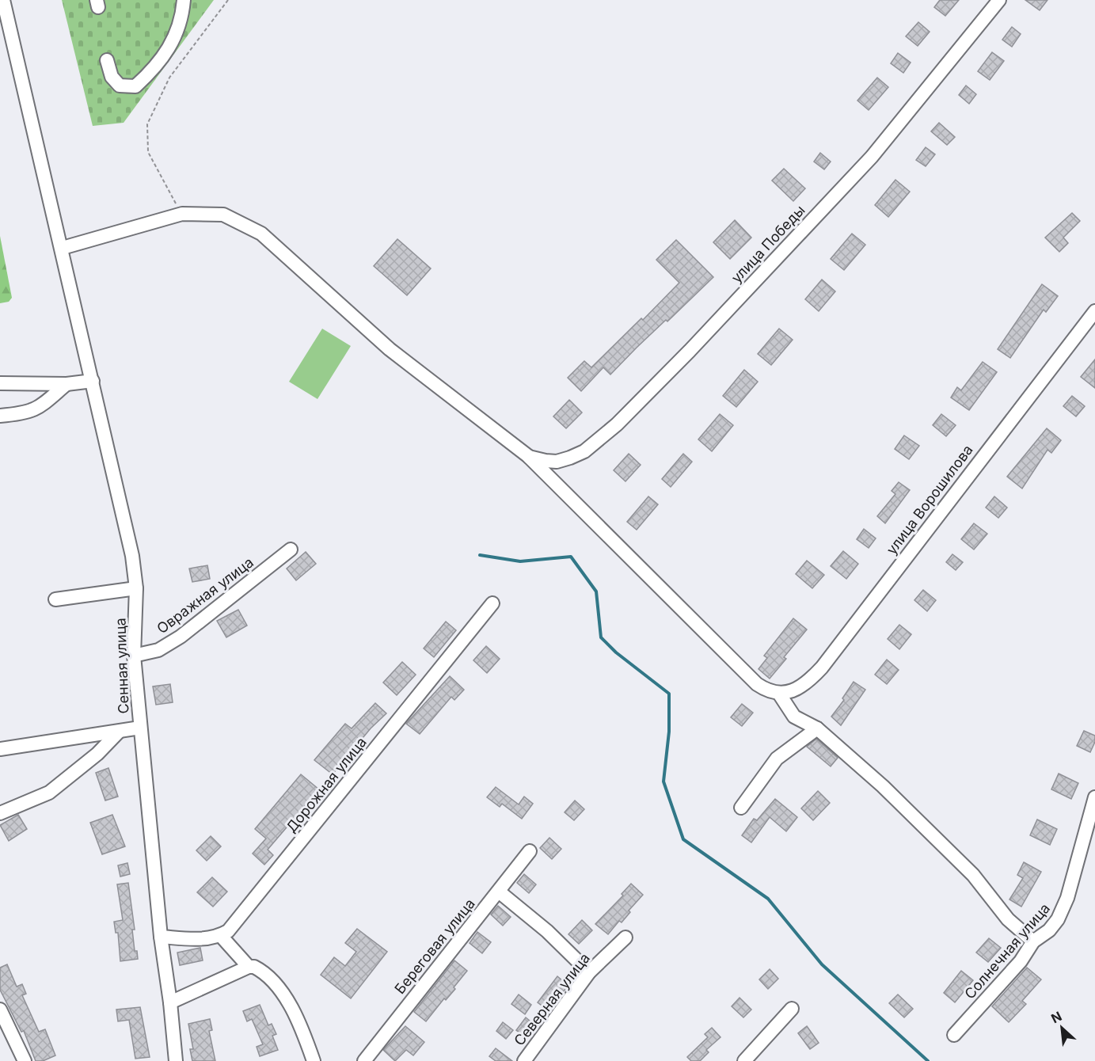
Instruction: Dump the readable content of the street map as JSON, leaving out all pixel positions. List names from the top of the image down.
{
  "streets": {
    "street": [
      "улица Победы",
      "улица Ворошилова",
      "Овражная улица",
      "Сенная улица",
      "Дорожная улица",
      "Береговая улица",
      "Солнечная улица",
      "Северная улица"
    ]
  },
  "crossings": [
    ["Овражная улица", "Сенная улица"]
  ],
  "north": "top left"
}
